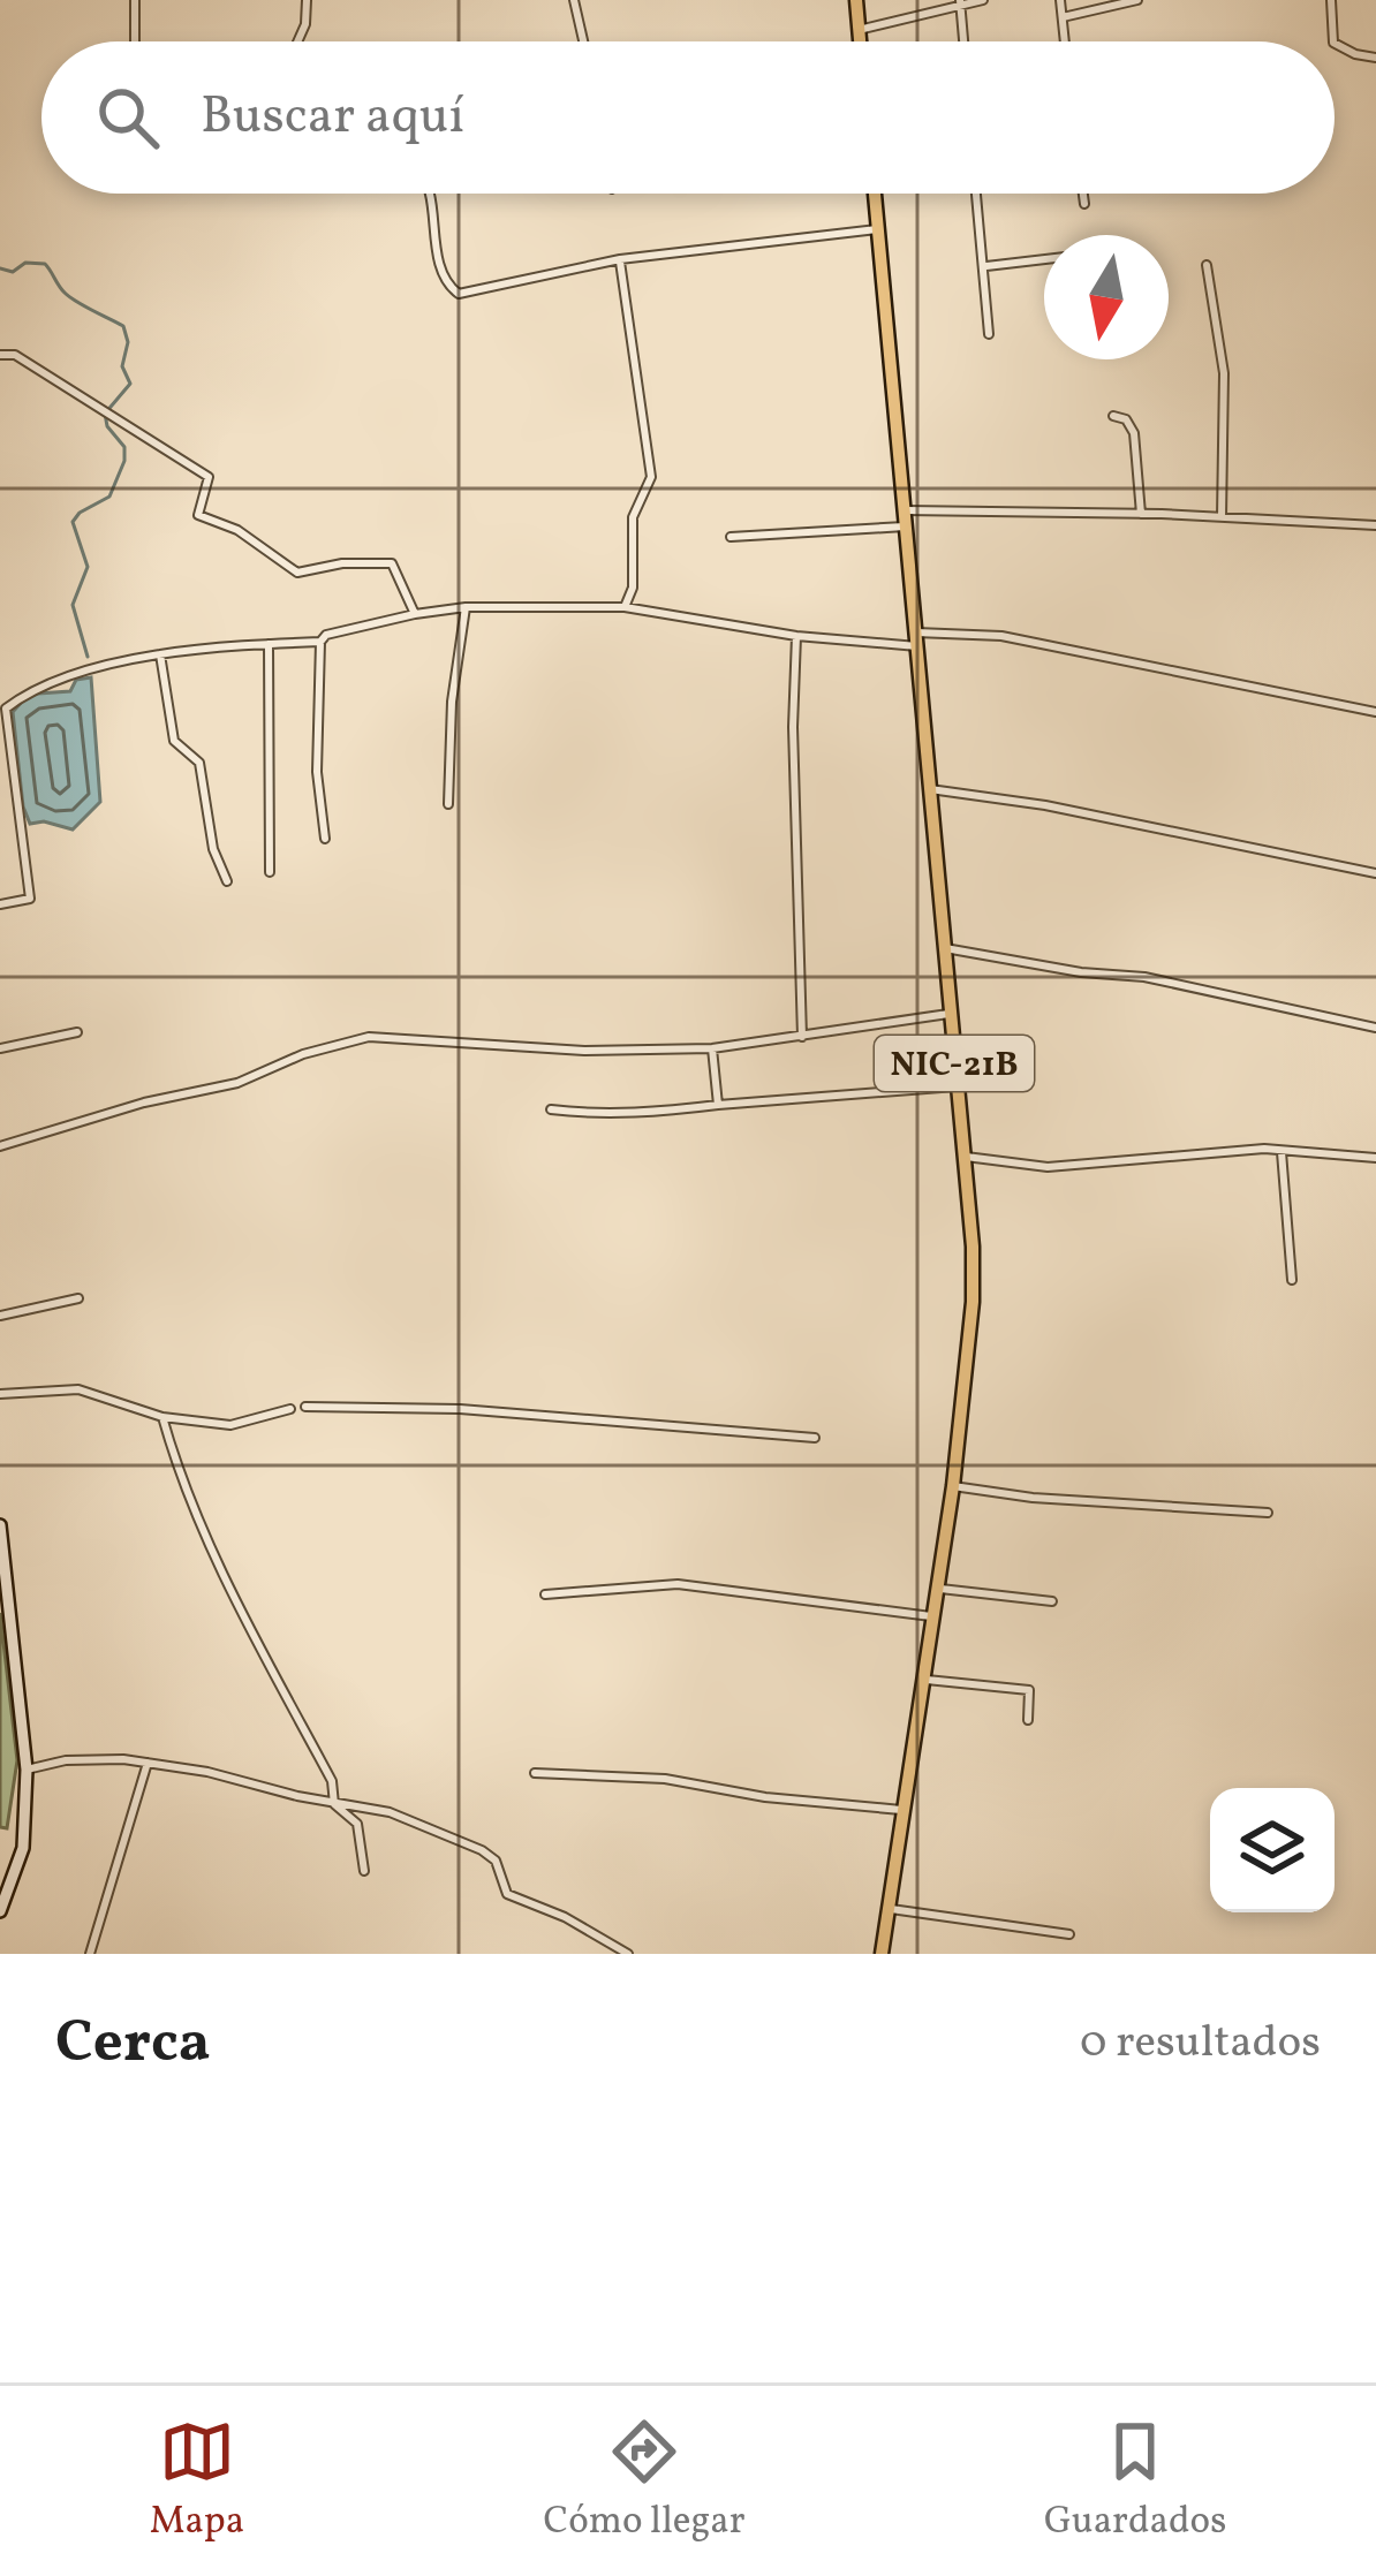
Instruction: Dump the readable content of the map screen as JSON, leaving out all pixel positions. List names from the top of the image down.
{
  "streets": {
    "highway": ["NIC-21B"]
  },
  "north": "bottom",
  "page": {
    "search": "Buscar aquí",
    "heading": ["Cerca", "0 resultados"],
    "nav": ["Mapa", "Cómo llegar", "Guardados"]
  }
}
